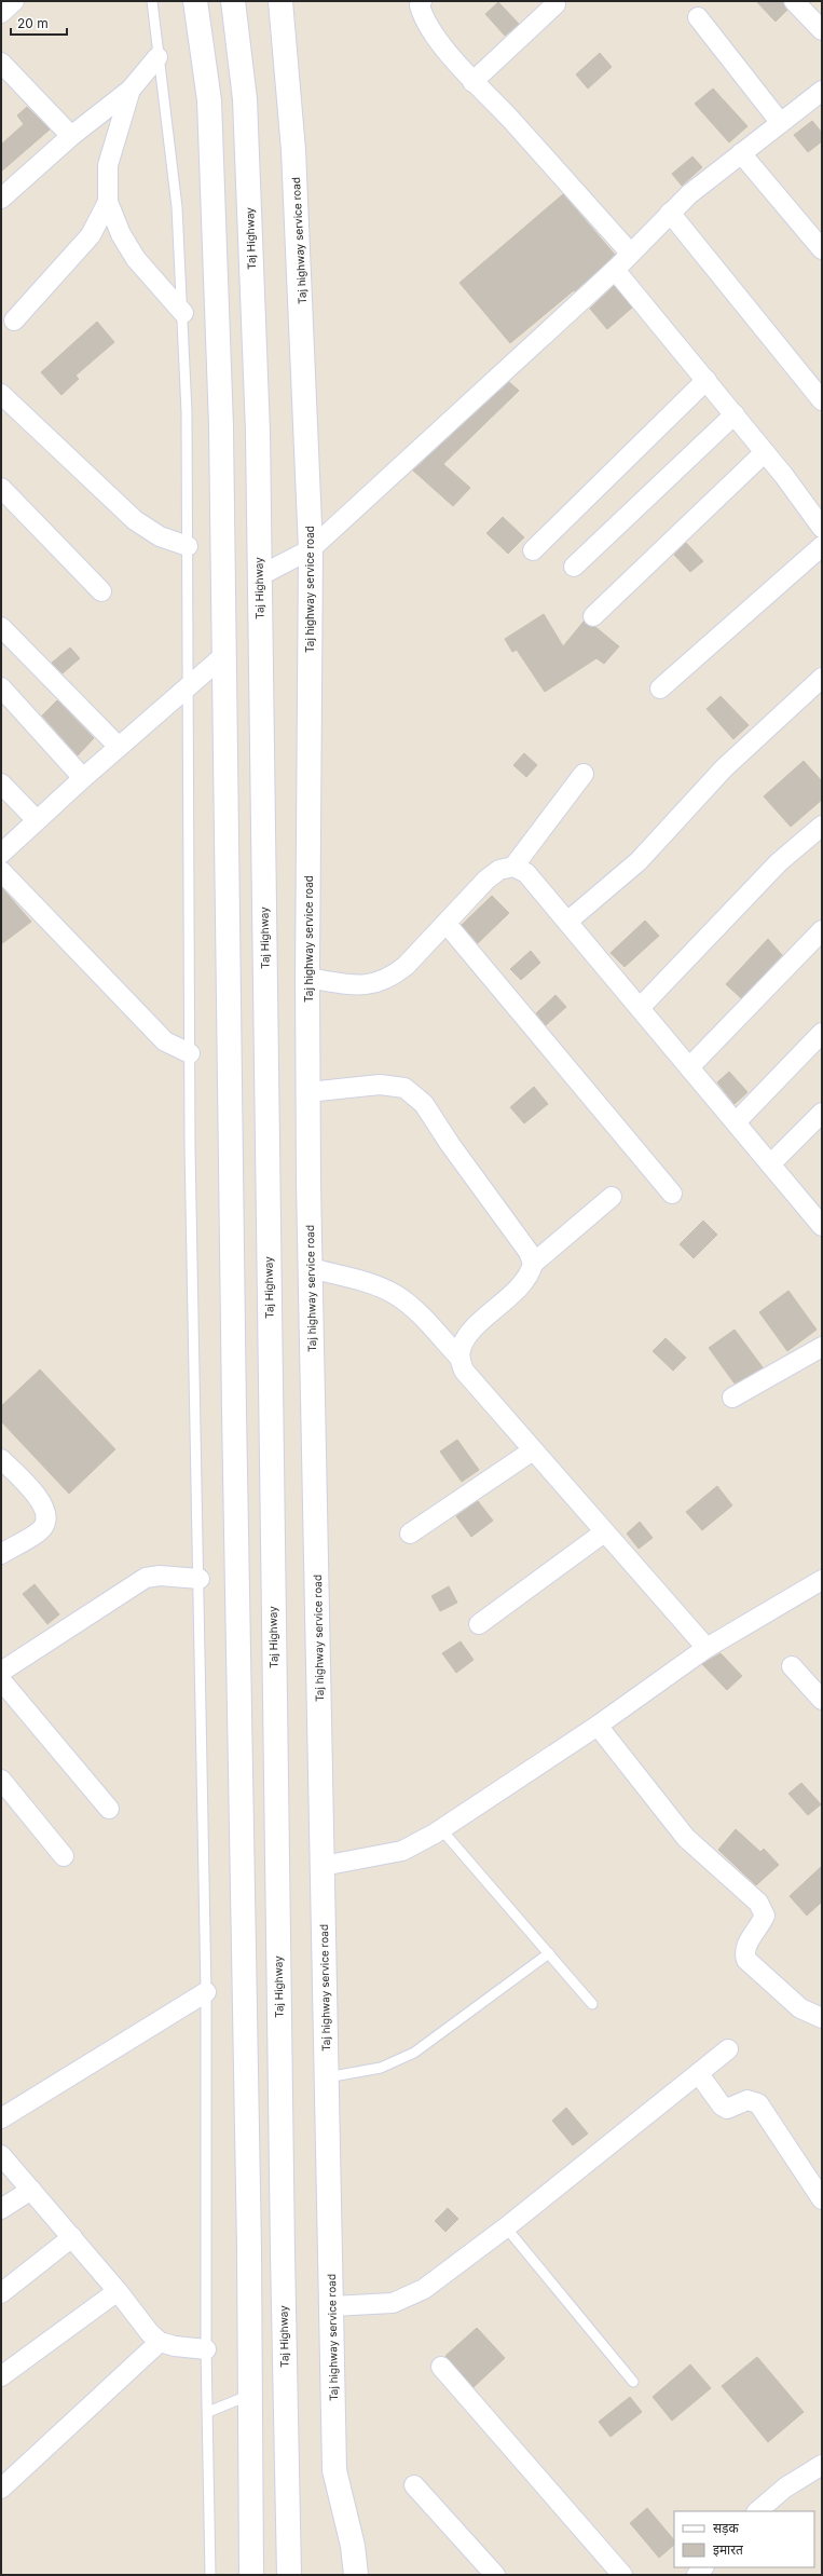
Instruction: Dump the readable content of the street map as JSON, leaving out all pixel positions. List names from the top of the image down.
{
  "streets": {
    "main road": ["Taj Highway", "Taj highway service road"]
  },
  "legend": ["सड़क", "इमारत"],
  "scale_bar": "20 m"
}
